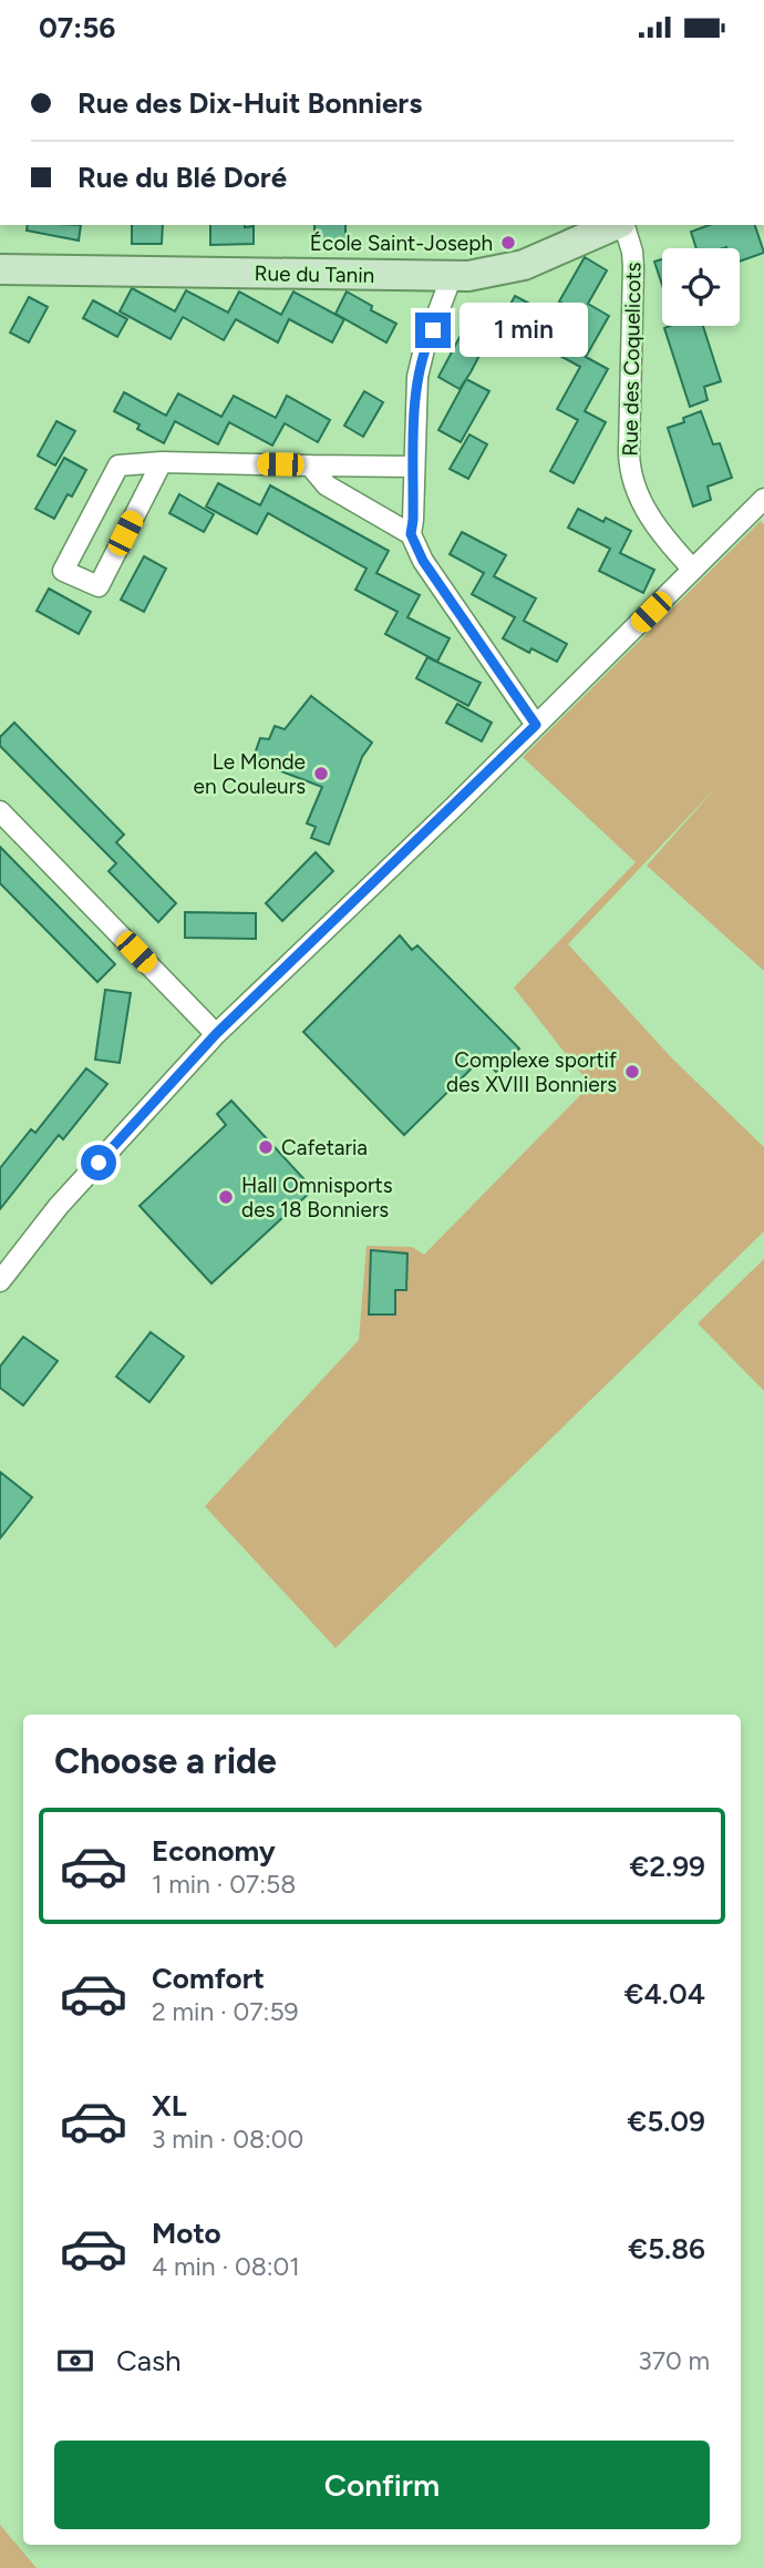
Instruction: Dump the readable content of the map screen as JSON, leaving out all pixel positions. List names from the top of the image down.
{
  "streets": {
    "street": ["Rue du Tanin", "Rue des Coquelicots"]
  },
  "places": [
    "École Saint-Joseph",
    "Le Monde en Couleurs",
    "Complexe sportif des XVIII Bonniers",
    "Cafetaria",
    "Hall Omnisports des 18 Bonniers"
  ],
  "page": {
    "status": "07:56",
    "banner": ["Rue des Dix-Huit Bonniers", "Rue du Blé Doré"],
    "bubble": "1 min",
    "heading": "Choose a ride",
    "list": [
      {
        "name": "Economy",
        "note": "1 min · 07:58",
        "value": "€2.99"
      },
      {
        "name": "Comfort",
        "note": "2 min · 07:59",
        "value": "€4.04"
      },
      {
        "name": "XL",
        "note": "3 min · 08:00",
        "value": "€5.09"
      },
      {
        "name": "Moto",
        "note": "4 min · 08:01",
        "value": "€5.86"
      }
    ],
    "pay": ["Cash", "370 m"],
    "buttons": "Confirm"
  }
}
